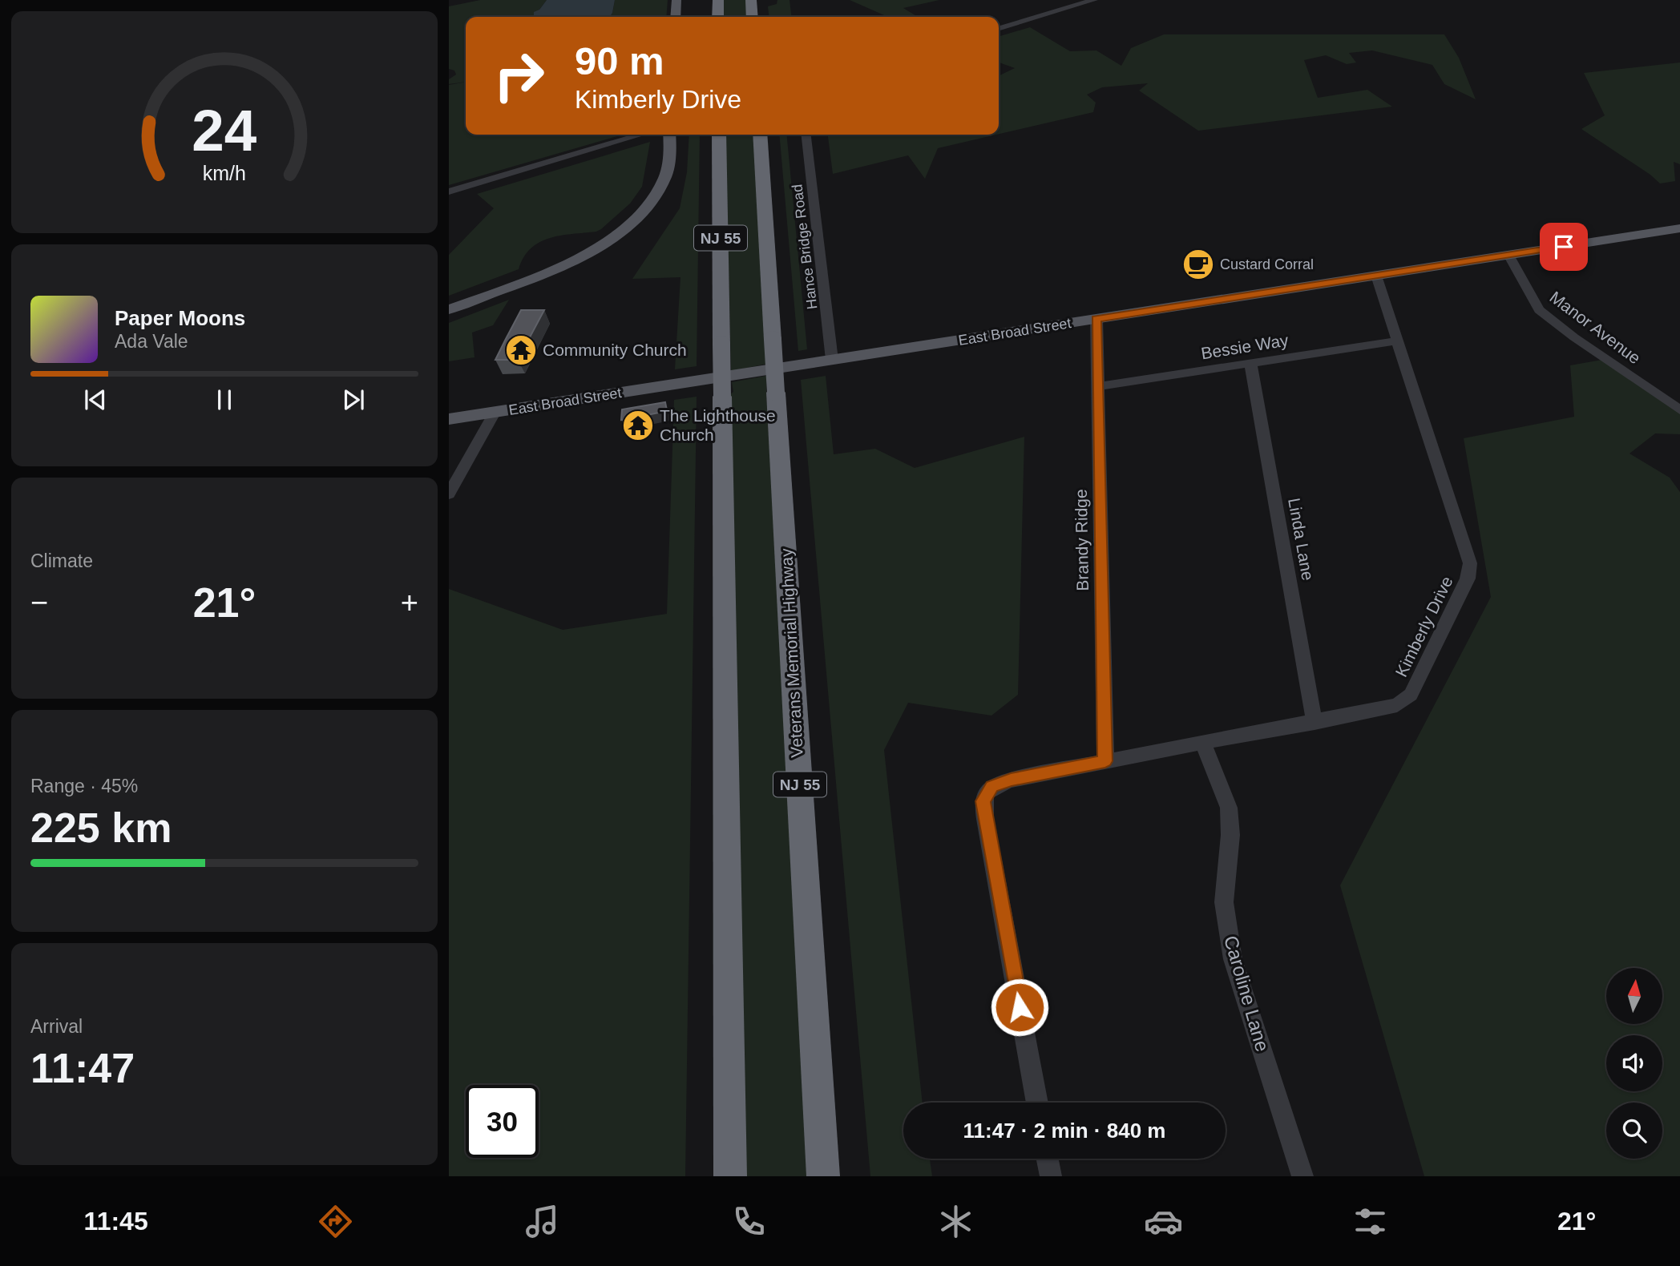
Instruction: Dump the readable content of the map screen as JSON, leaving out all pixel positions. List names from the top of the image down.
{
  "streets": {
    "highway": ["NJ 55", "Veterans Memorial Highway"],
    "main road": ["East Broad Street"],
    "street": [
      "Hance Bridge Road",
      "Manor Avenue",
      "Bessie Way",
      "Linda Lane",
      "Brandy Ridge",
      "Kimberly Drive",
      "Caroline Lane"
    ]
  },
  "crossings": [
    ["Hance Bridge Road", "East Broad Street"],
    ["Manor Avenue", "East Broad Street"],
    ["East Broad Street", "Brandy Ridge"],
    ["East Broad Street", "Kimberly Drive"],
    ["Bessie Way", "Linda Lane"],
    ["Bessie Way", "Brandy Ridge"],
    ["Bessie Way", "Kimberly Drive"],
    ["Linda Lane", "Kimberly Drive"],
    ["Brandy Ridge", "Kimberly Drive"],
    ["Kimberly Drive", "Caroline Lane"]
  ],
  "places": {
    "cafe": ["Custard Corral"],
    "temple": ["Community Church", "The Lighthouse Church"]
  },
  "north": "top",
  "page": {
    "turn": ["90 m", "Kimberly Drive"],
    "song": ["Paper Moons", "Ada Vale"],
    "tile": [
      "Climate",
      ["Range · 45%", "225 km"],
      ["Arrival", "11:47"]
    ],
    "heat": ["−", "21°", "+"],
    "limit": "30",
    "trip": "11:47 · 2 min · 840 m",
    "tabs": ["11:45", "21°"],
    "gauge": ["24", "km/h"]
  }
}
